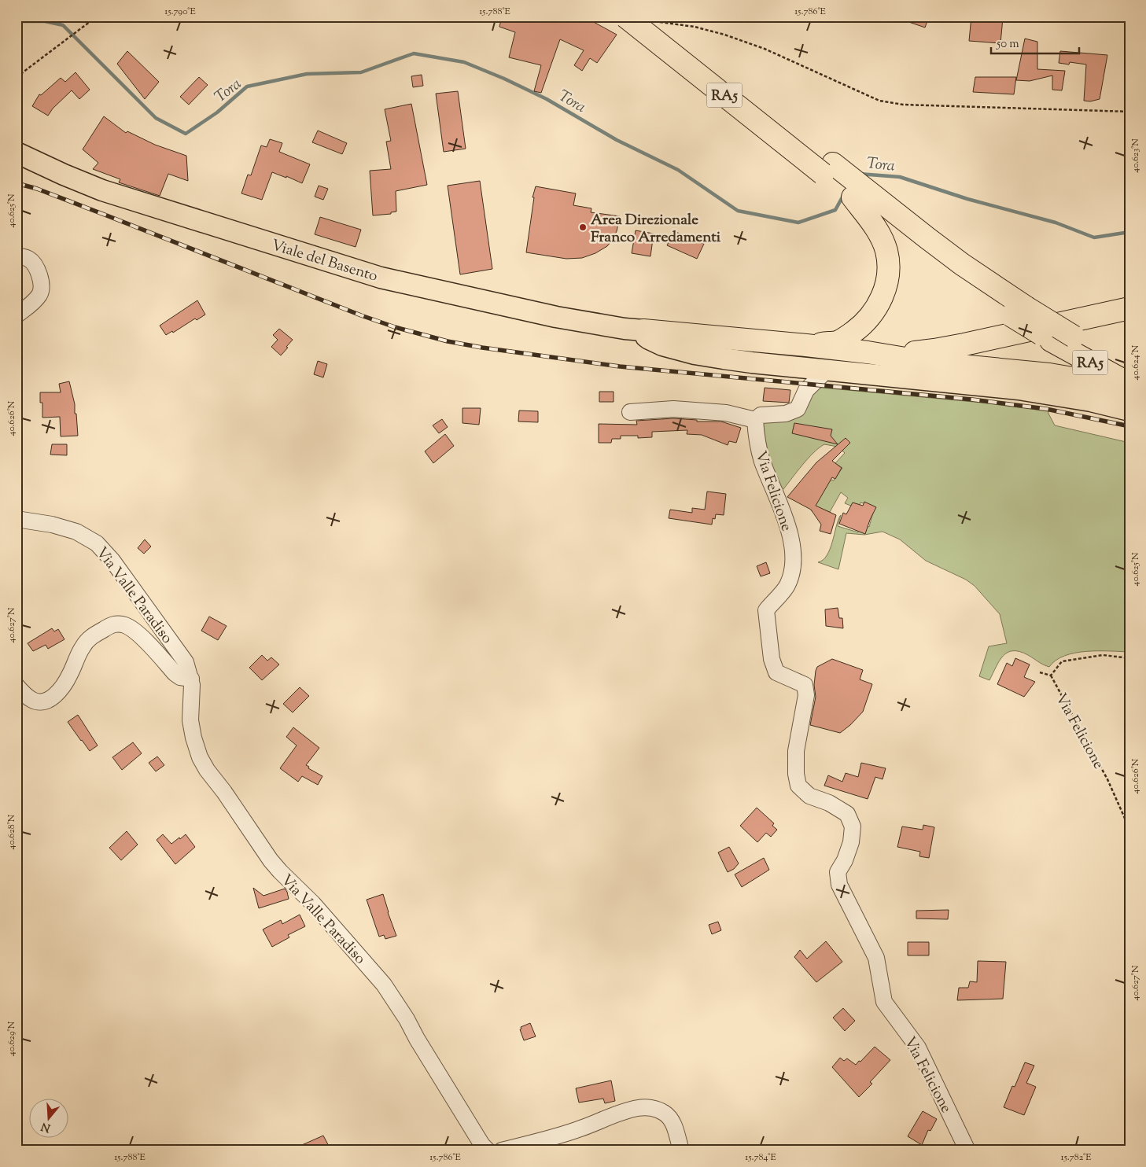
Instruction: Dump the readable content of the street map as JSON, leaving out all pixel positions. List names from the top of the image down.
{
  "streets": {
    "highway": ["RA5"],
    "main road": ["Viale del Basento"],
    "street": ["Via Felicione", "Via Valle Paradiso"]
  },
  "water": ["Tora"],
  "places": ["Area Direzionale Franco Arredamenti"],
  "scale_bar": "50 m",
  "north": "bottom",
  "coordinates": [
    "15.790°E",
    "15.788°E",
    "15.786°E",
    "40.623°N",
    "40.625°N",
    "40.624°N",
    "40.626°N",
    "40.627°N",
    "40.628°N",
    "40.629°N",
    "15.784°E",
    "15.782°E"
  ]
}
